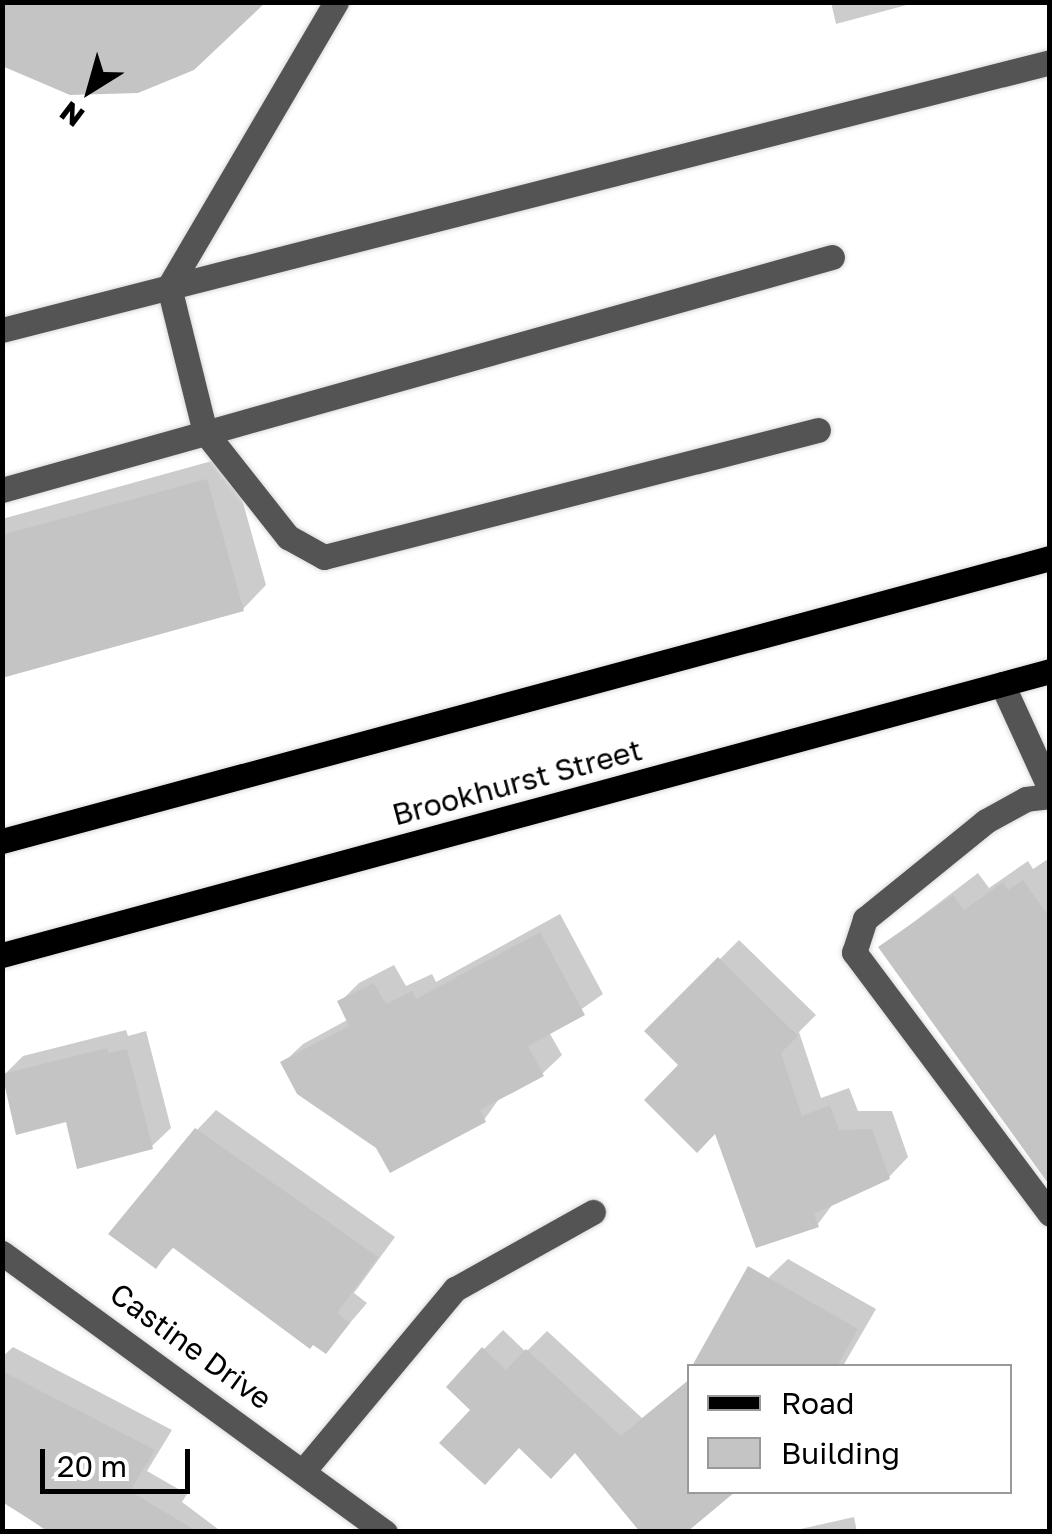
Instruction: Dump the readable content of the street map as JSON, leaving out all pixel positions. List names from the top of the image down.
{
  "streets": {
    "main road": ["Brookhurst Street"],
    "street": ["Castine Drive"]
  },
  "legend": ["Road", "Building"],
  "scale_bar": "20 m",
  "north": "bottom left"
}
